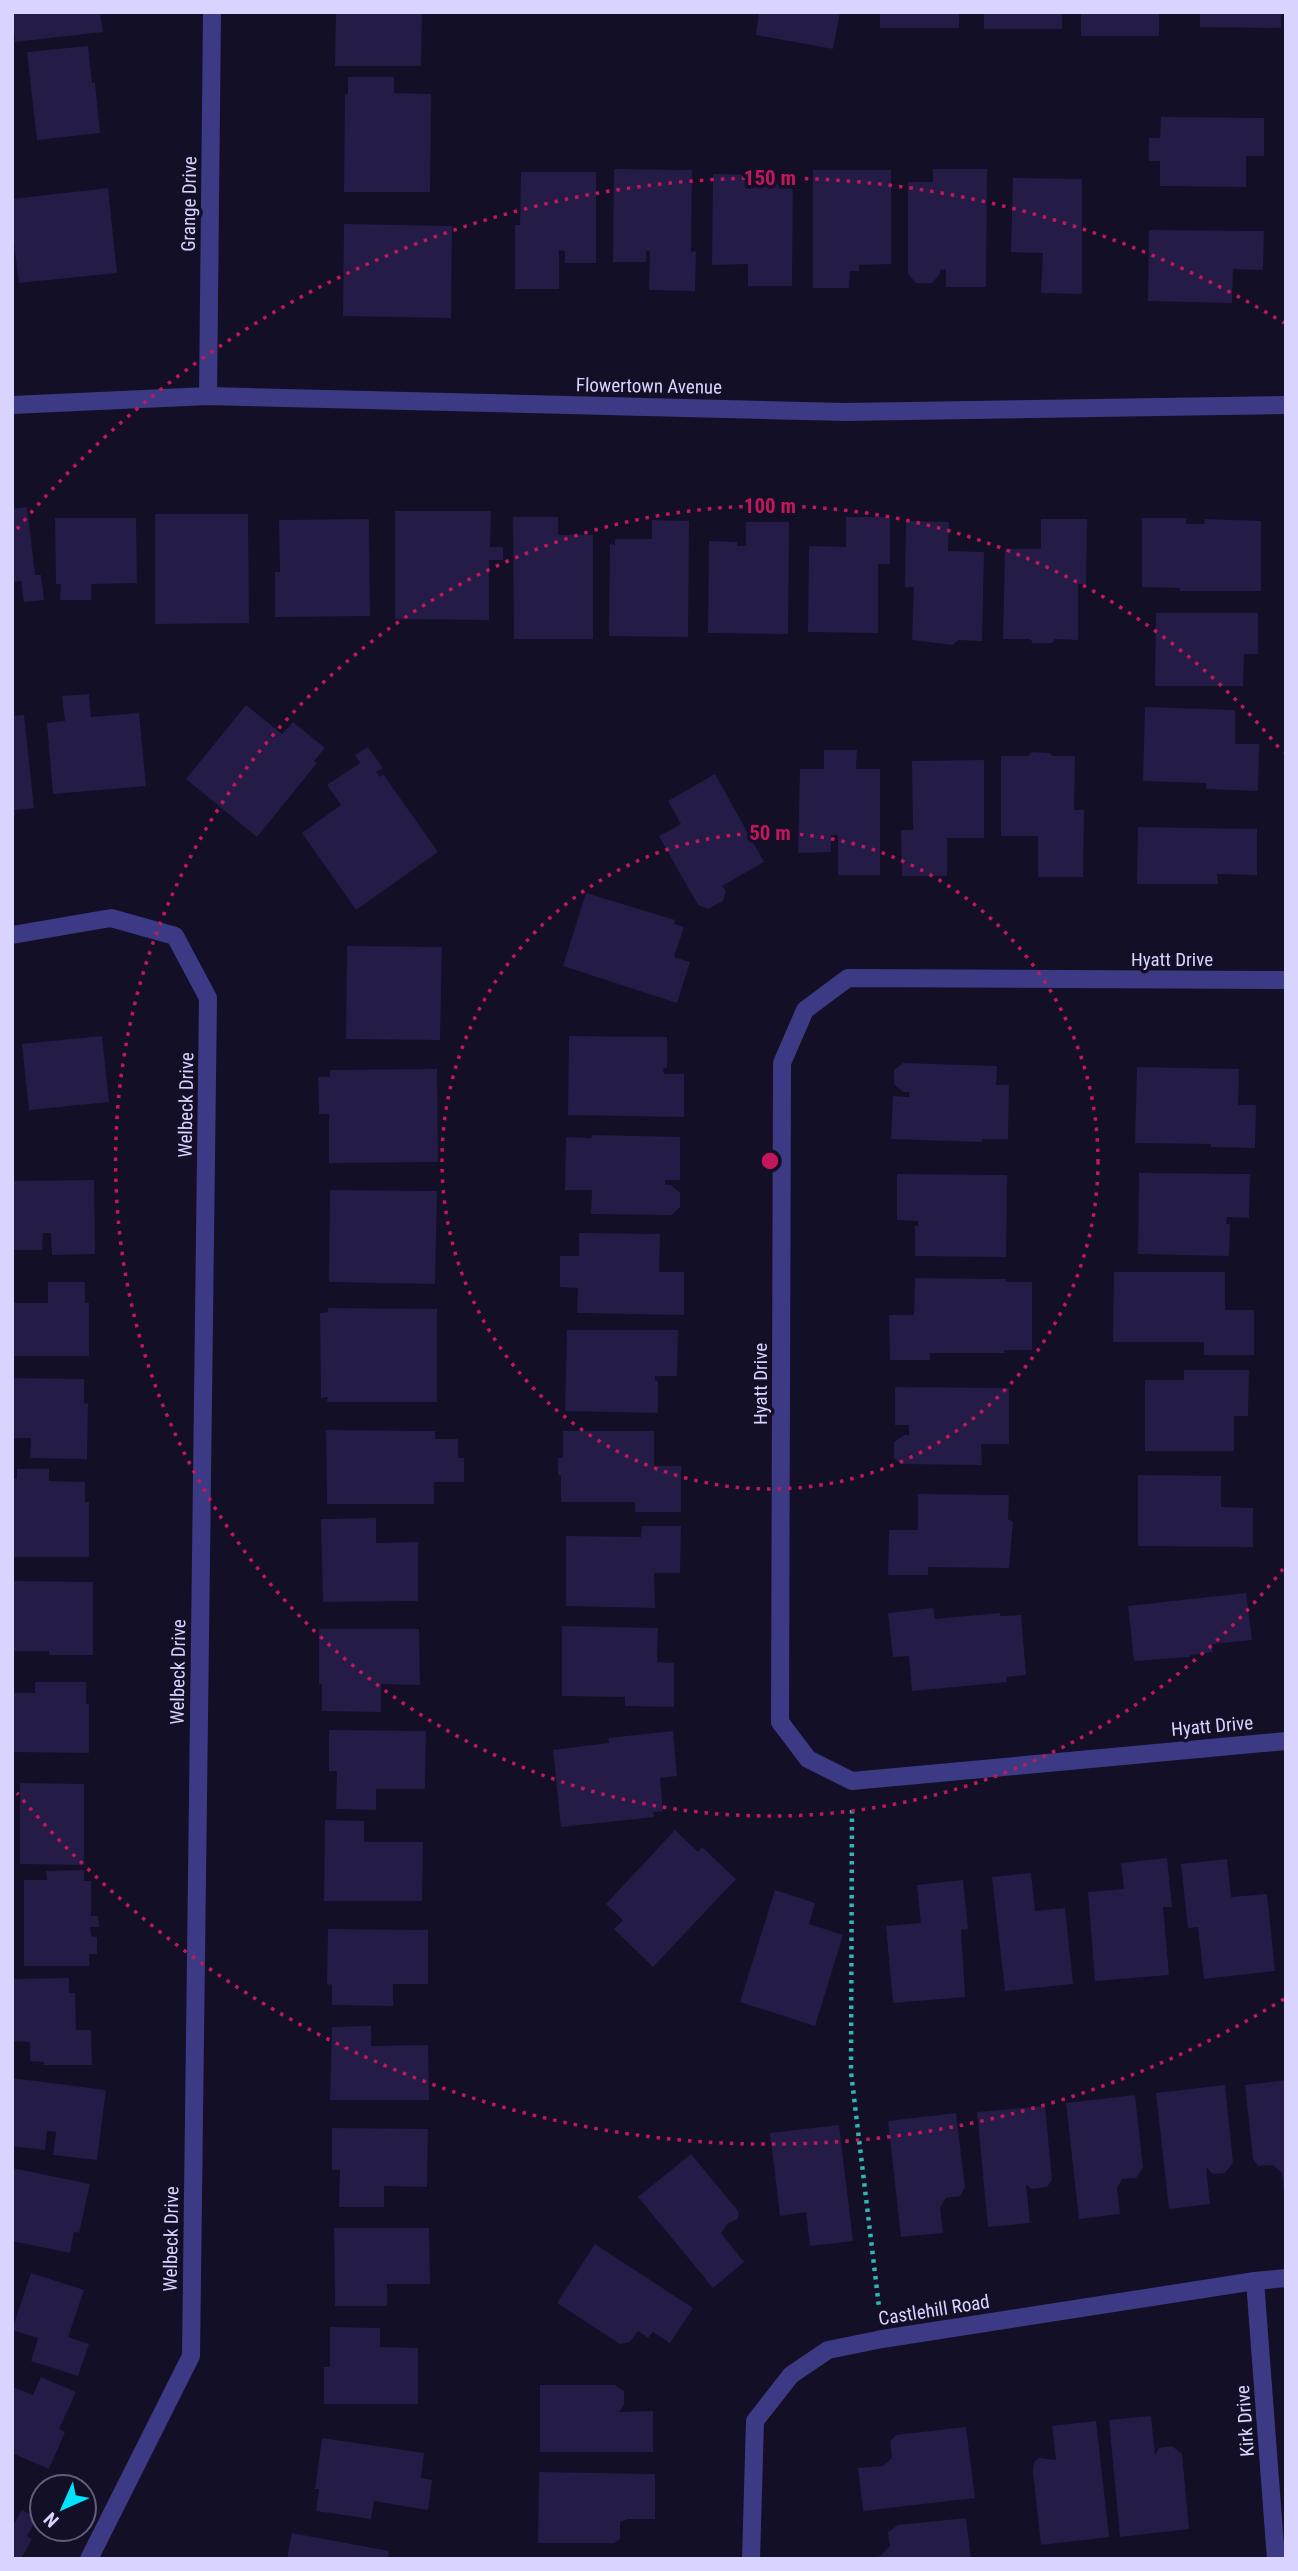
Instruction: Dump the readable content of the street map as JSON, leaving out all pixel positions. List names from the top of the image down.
{
  "streets": {
    "street": [
      "Grange Drive",
      "Flowertown Avenue",
      "Hyatt Drive",
      "Welbeck Drive",
      "Castlehill Road",
      "Kirk Drive"
    ]
  },
  "crossings": [
    ["Grange Drive", "Flowertown Avenue"],
    ["Castlehill Road", "Kirk Drive"]
  ],
  "north": "bottom left",
  "rings": ["150 m", "100 m", "50 m"]
}
